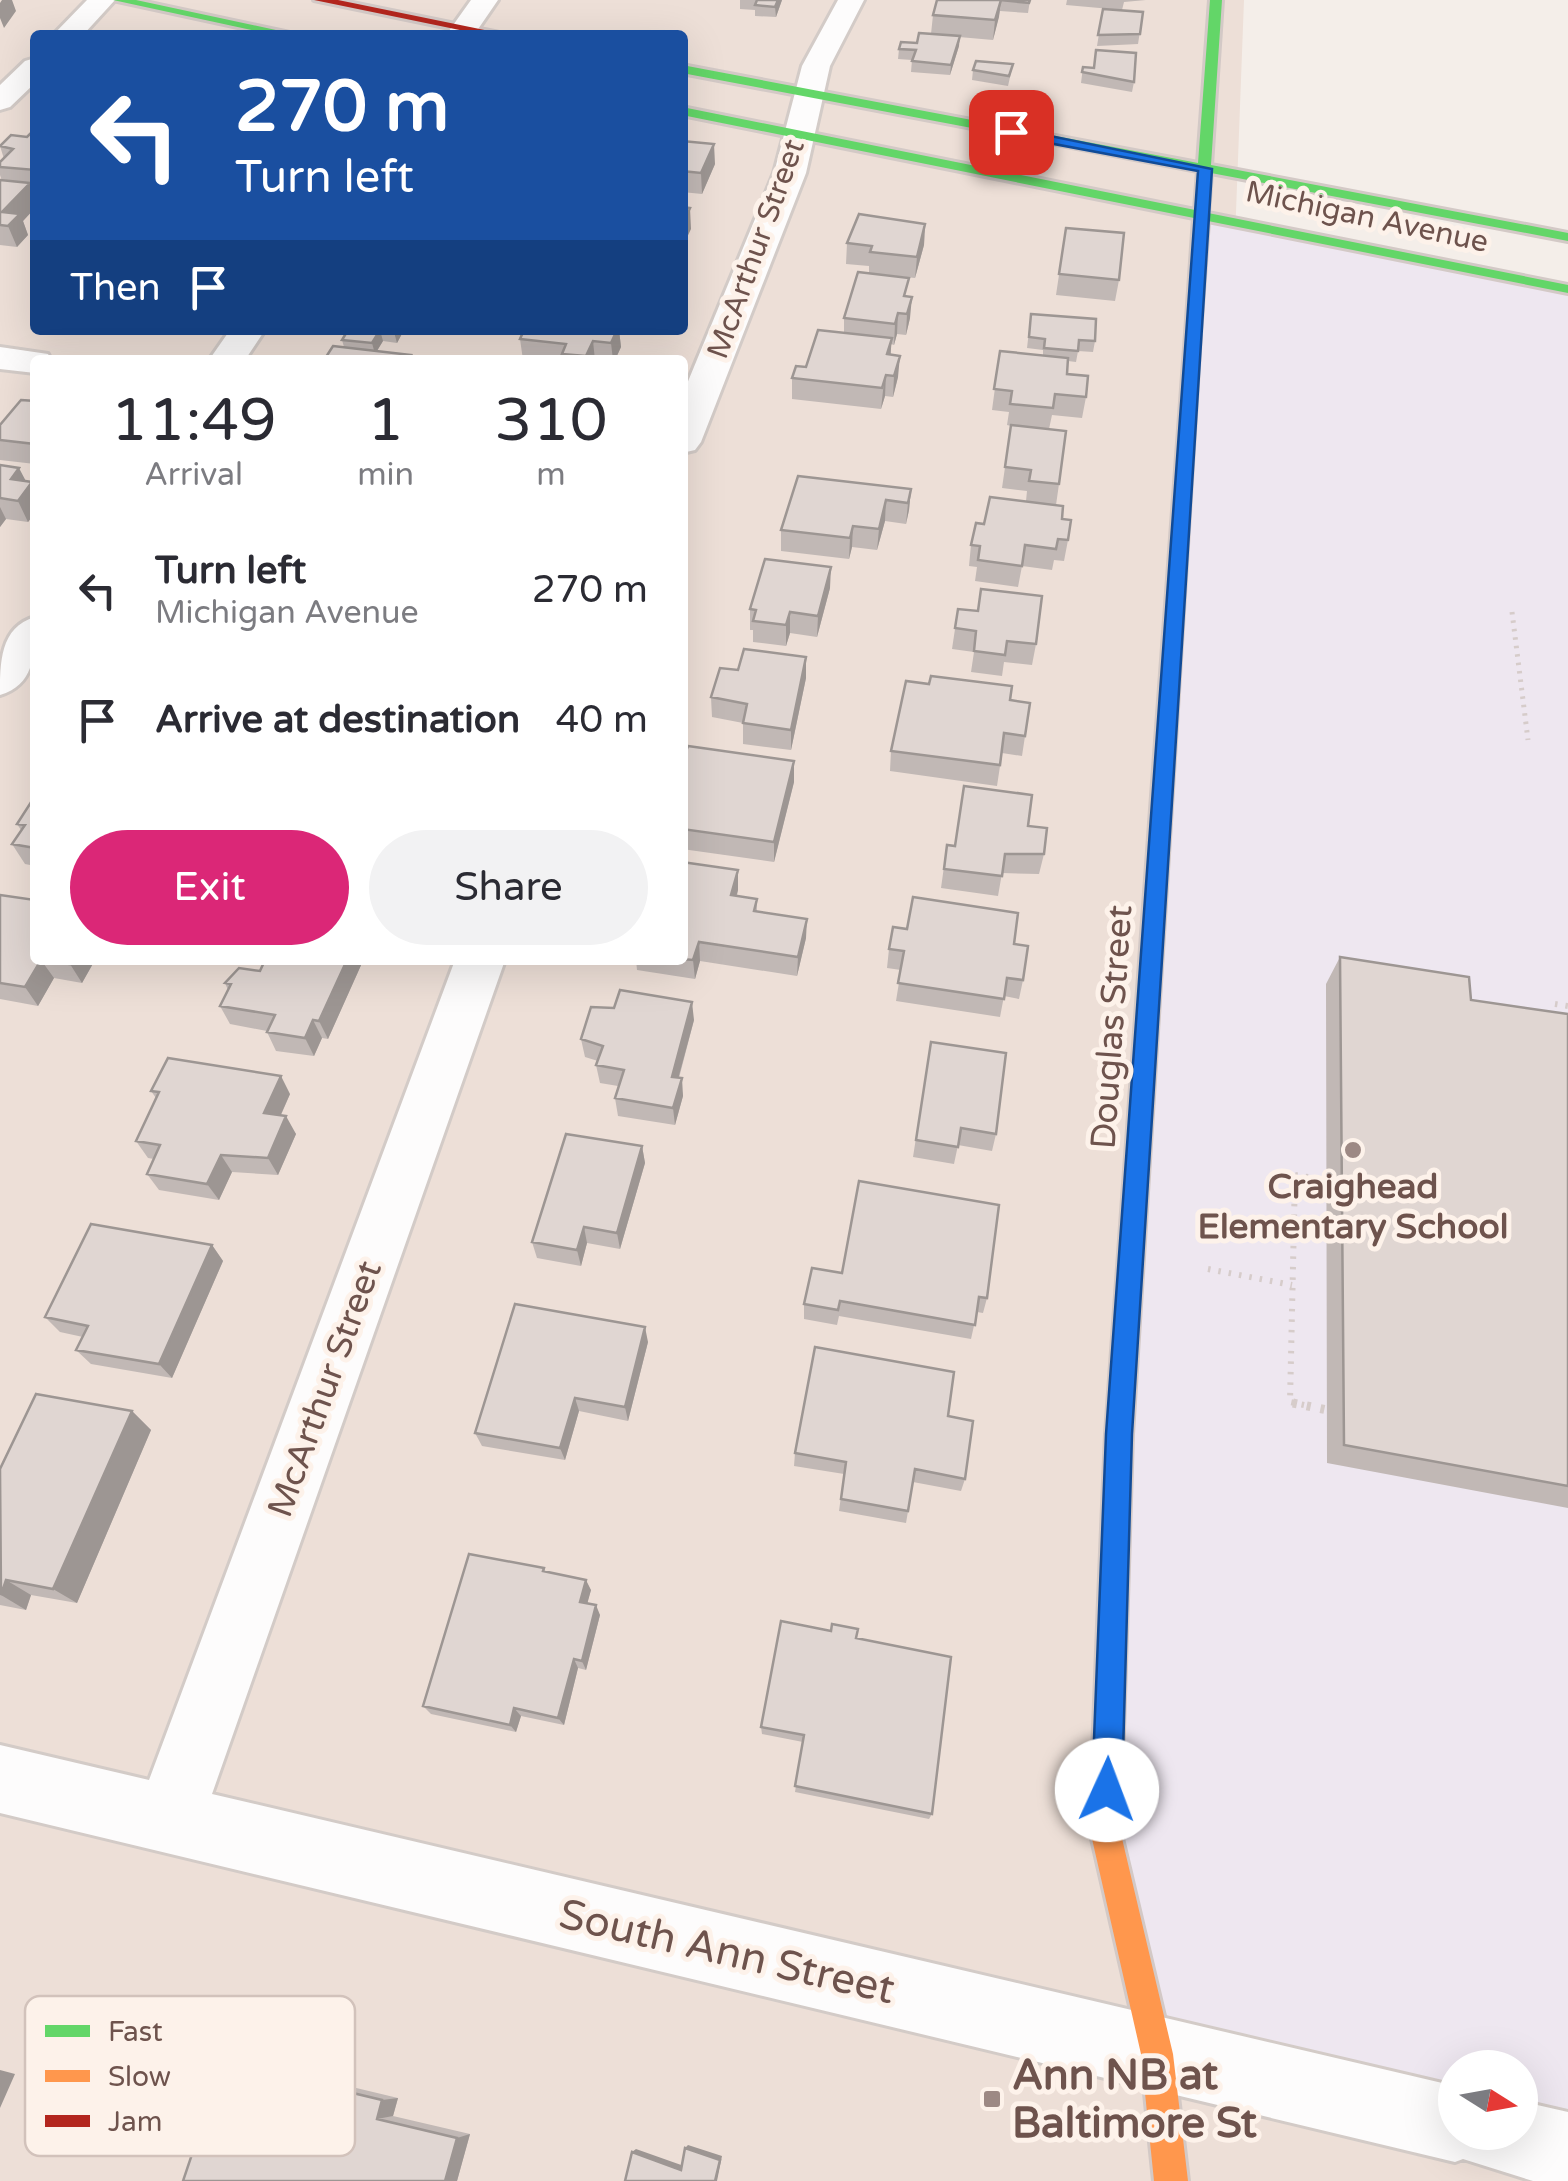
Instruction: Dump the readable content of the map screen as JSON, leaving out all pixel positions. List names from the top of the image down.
{
  "streets": {
    "main road": ["Michigan Avenue", "Douglas Street"],
    "street": ["McArthur Street", "South Ann Street"]
  },
  "crossings": [
    ["Michigan Avenue", "McArthur Street"],
    ["Michigan Avenue", "Douglas Street"],
    ["McArthur Street", "South Ann Street"],
    ["Douglas Street", "South Ann Street"]
  ],
  "places": {
    "other": ["Craighead Elementary School"],
    "transit": ["Ann NB at Baltimore St"]
  },
  "legend": ["Fast", "Slow", "Jam"],
  "north": "right",
  "page": {
    "turn": ["270 m", "Turn left"],
    "then": "Then",
    "eta": [
      "11:49",
      "Arrival",
      "1",
      "min",
      "310",
      "m"
    ],
    "list": [
      {
        "name": "Turn left",
        "note": "Michigan Avenue",
        "value": "270 m"
      },
      {
        "name": "Arrive at destination",
        "value": "40 m"
      }
    ],
    "buttons": ["Exit", "Share"]
  }
}
